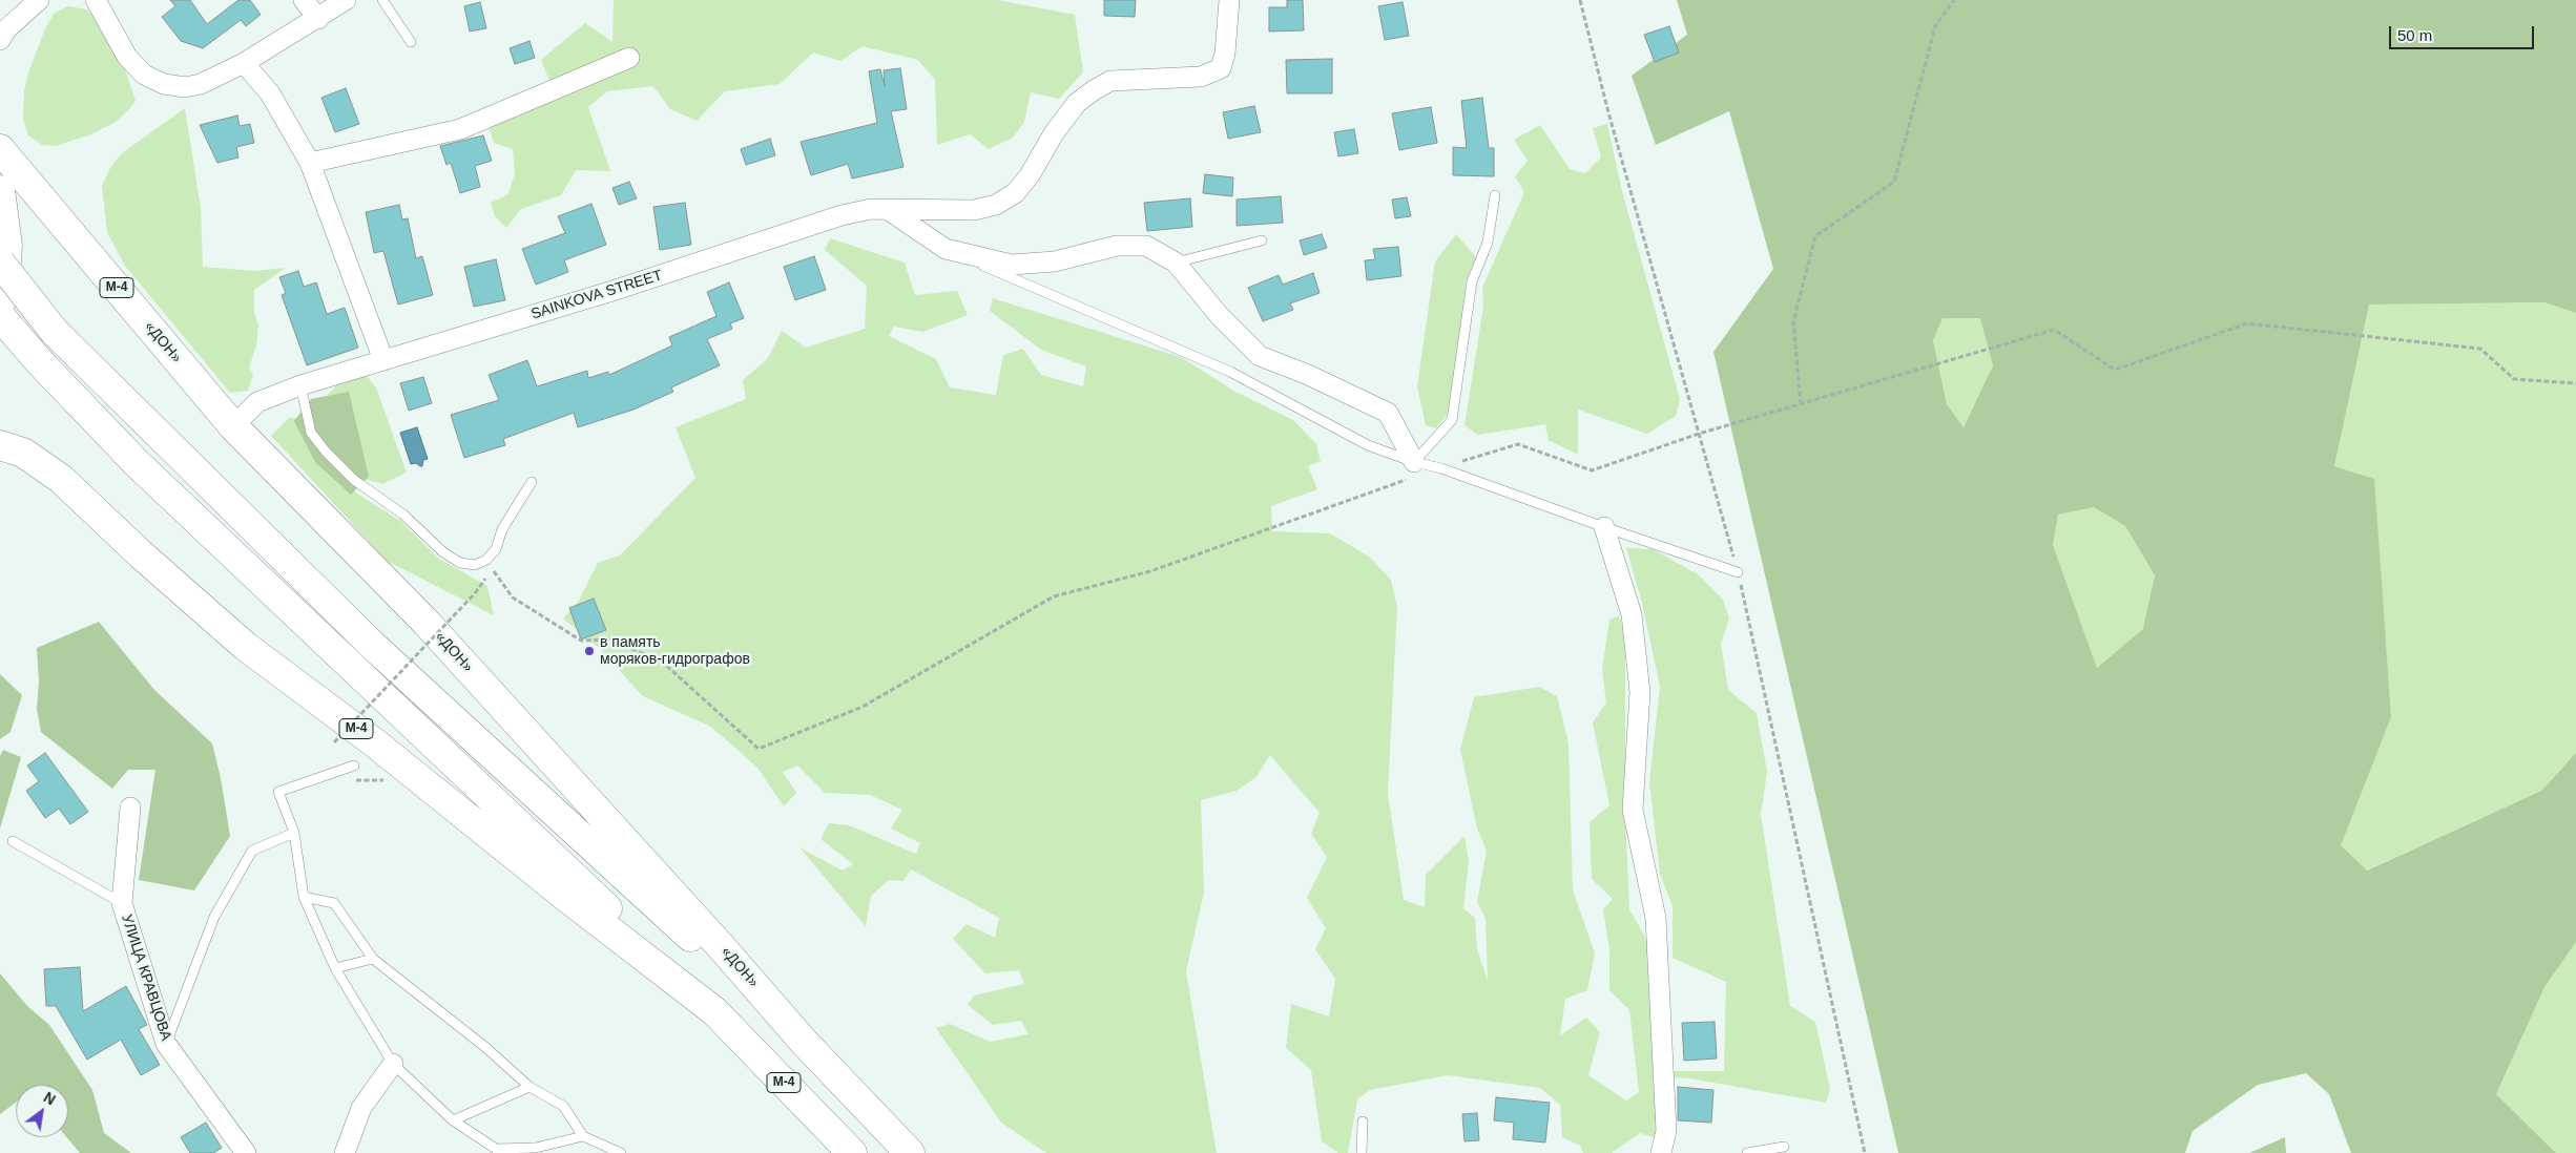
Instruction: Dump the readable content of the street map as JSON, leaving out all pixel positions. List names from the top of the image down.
{
  "streets": {
    "highway": ["М-4", "«ДОН»"],
    "street": ["SAINKOVA STREET", "УЛИЦА КРАВЦОВА"]
  },
  "crossings": [
    ["SAINKOVA STREET", "«ДОН»"]
  ],
  "places": ["в память моряков-гидрографов"],
  "scale_bar": "50 m",
  "north": "top right"
}
